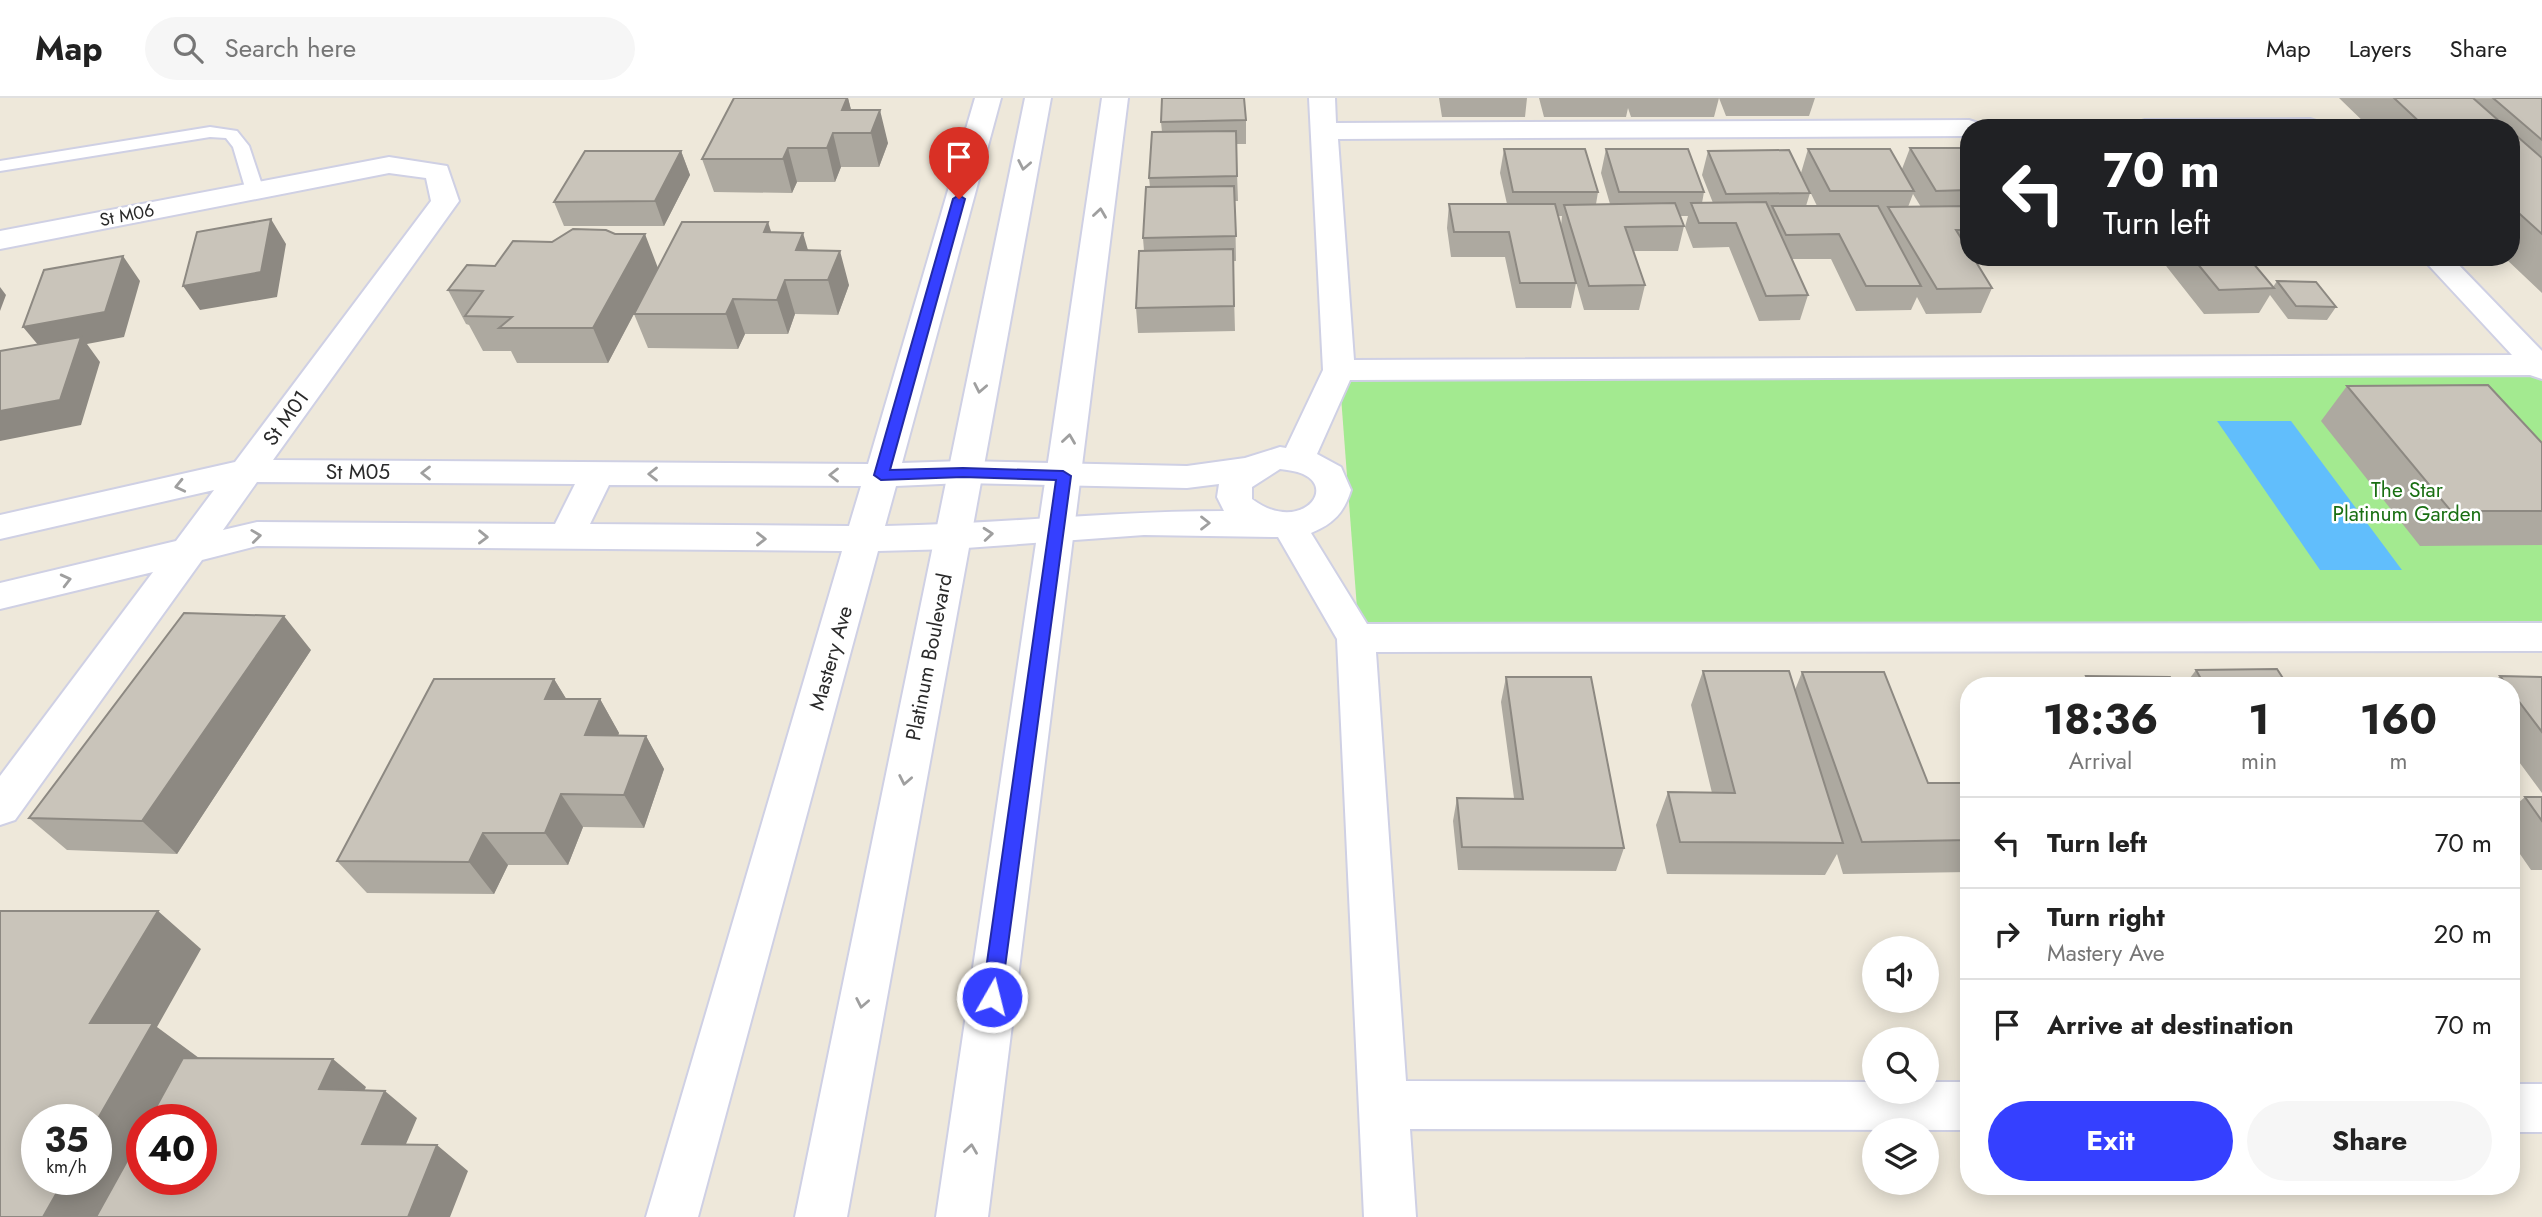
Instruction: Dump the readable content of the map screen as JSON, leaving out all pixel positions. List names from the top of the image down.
{
  "streets": {
    "street": [
      "St M06",
      "St M01",
      "St M05",
      "Platinum Boulevard",
      "Mastery Ave"
    ]
  },
  "crossings": [
    ["St M06", "St M01"],
    ["St M01", "St M05"],
    ["St M05", "Platinum Boulevard"],
    ["St M05", "Mastery Ave"]
  ],
  "parks": ["The Star Platinum Garden"],
  "page": {
    "header": "Map",
    "search": "Search here",
    "nav": ["Map", "Layers", "Share"],
    "turn": ["70 m", "Turn left"],
    "eta": [
      "18:36",
      "Arrival",
      "1",
      "min",
      "160",
      "m"
    ],
    "list": [
      {
        "name": "Turn left",
        "value": "70 m"
      },
      {
        "name": "Turn right",
        "note": "Mastery Ave",
        "value": "20 m"
      },
      {
        "name": "Arrive at destination",
        "value": "70 m"
      }
    ],
    "buttons": ["Exit", "Share"],
    "speed": "35 km/h",
    "limit": "40"
  }
}
